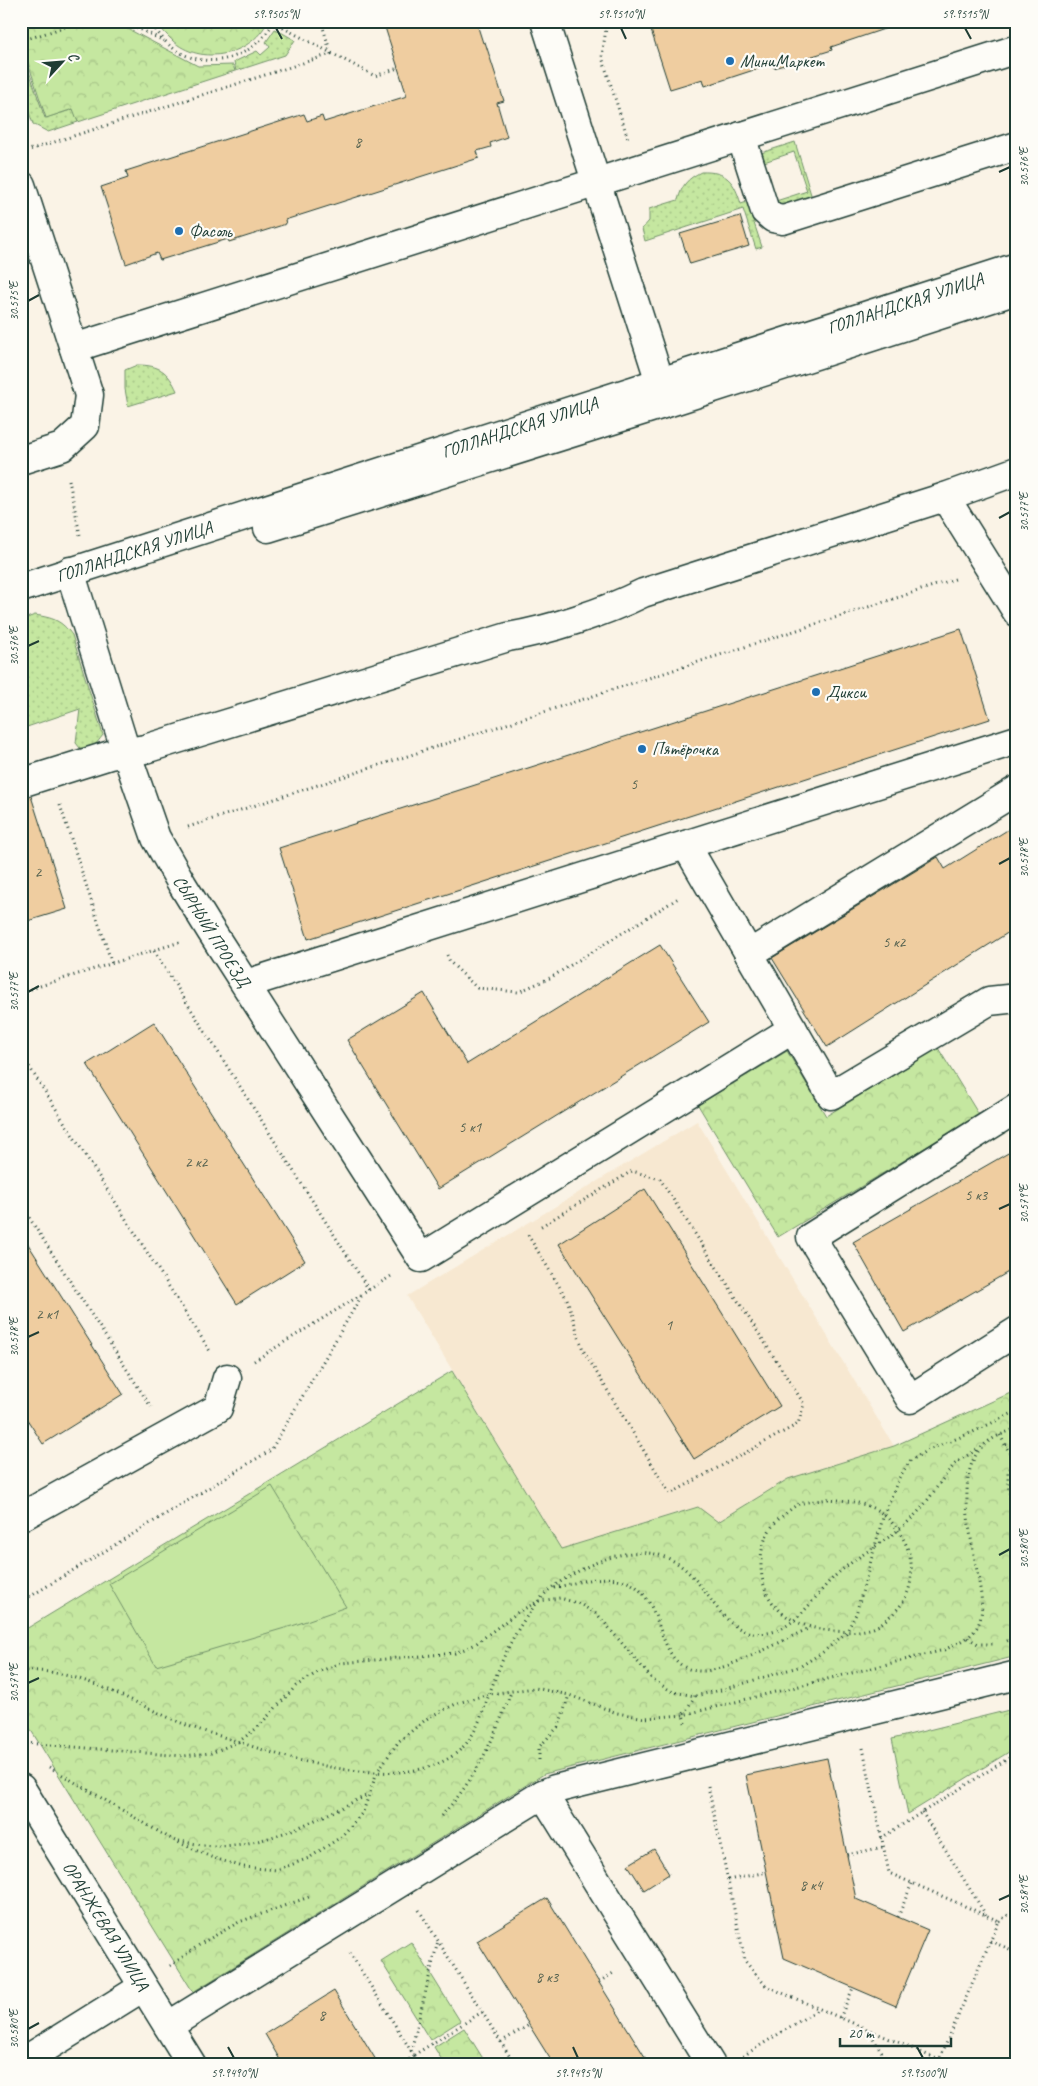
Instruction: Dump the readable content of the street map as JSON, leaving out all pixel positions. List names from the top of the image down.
{
  "streets": {
    "street": ["ГОЛЛАНДСКАЯ УЛИЦА", "СЫРНЫЙ ПРОЕЗД", "ОРАНЖЕВАЯ УЛИЦА"]
  },
  "crossings": [
    ["ГОЛЛАНДСКАЯ УЛИЦА", "СЫРНЫЙ ПРОЕЗД"]
  ],
  "places": [
    "МиниМаркет",
    "Фасоль",
    "Дикси",
    "Пятёрочка"
  ],
  "house_numbers": [
    "8",
    "5",
    "2",
    "5 к2",
    "5 к1",
    "2 к2",
    "5 к3",
    "2 к1",
    "1",
    "8 к4",
    "8 к3",
    "8"
  ],
  "scale_bar": "20 m",
  "north": "top right",
  "coordinates": [
    "59.9505°N",
    "59.9510°N",
    "59.9515°N",
    "30.576°E",
    "30.575°E",
    "30.577°E",
    "30.578°E",
    "30.579°E",
    "30.580°E",
    "30.581°E",
    "59.9490°N",
    "59.9495°N",
    "59.9500°N"
  ]
}
